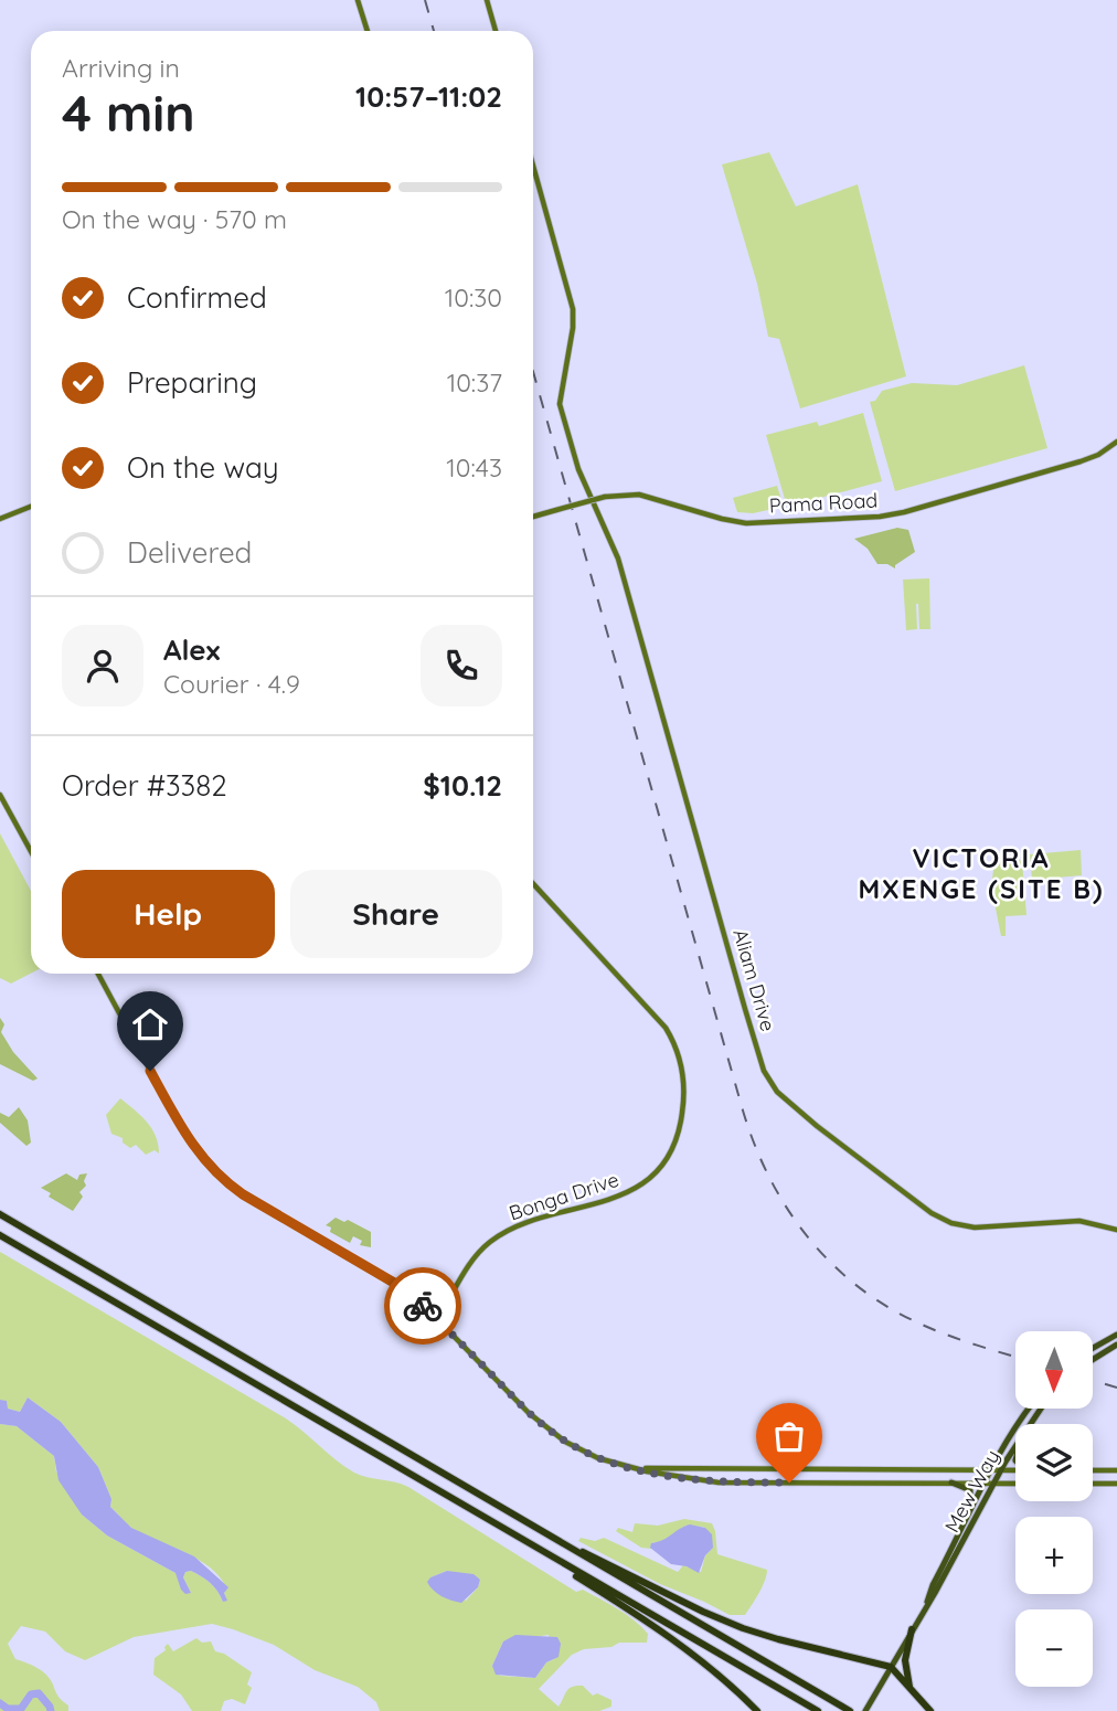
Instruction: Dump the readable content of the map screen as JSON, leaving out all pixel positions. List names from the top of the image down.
{
  "streets": {
    "main road": ["Mew Way"],
    "street": ["Pama Road", "Aliam Drive", "Bonga Drive"]
  },
  "districts": ["VICTORIA MXENGE (SITE B)"],
  "north": "bottom",
  "page": {
    "heading": ["4 min", "Arriving in", "10:57–11:02"],
    "panel": [
      "Alex",
      "Courier · 4.9",
      "Order #3382",
      "$10.12"
    ],
    "bar": "On the way · 570 m",
    "list": [
      ["Confirmed", "10:30"],
      ["Preparing", "10:37"],
      ["On the way", "10:43"],
      "Delivered"
    ],
    "buttons": ["Help", "Share"],
    "map_buttons": ["+", "−"]
  }
}
